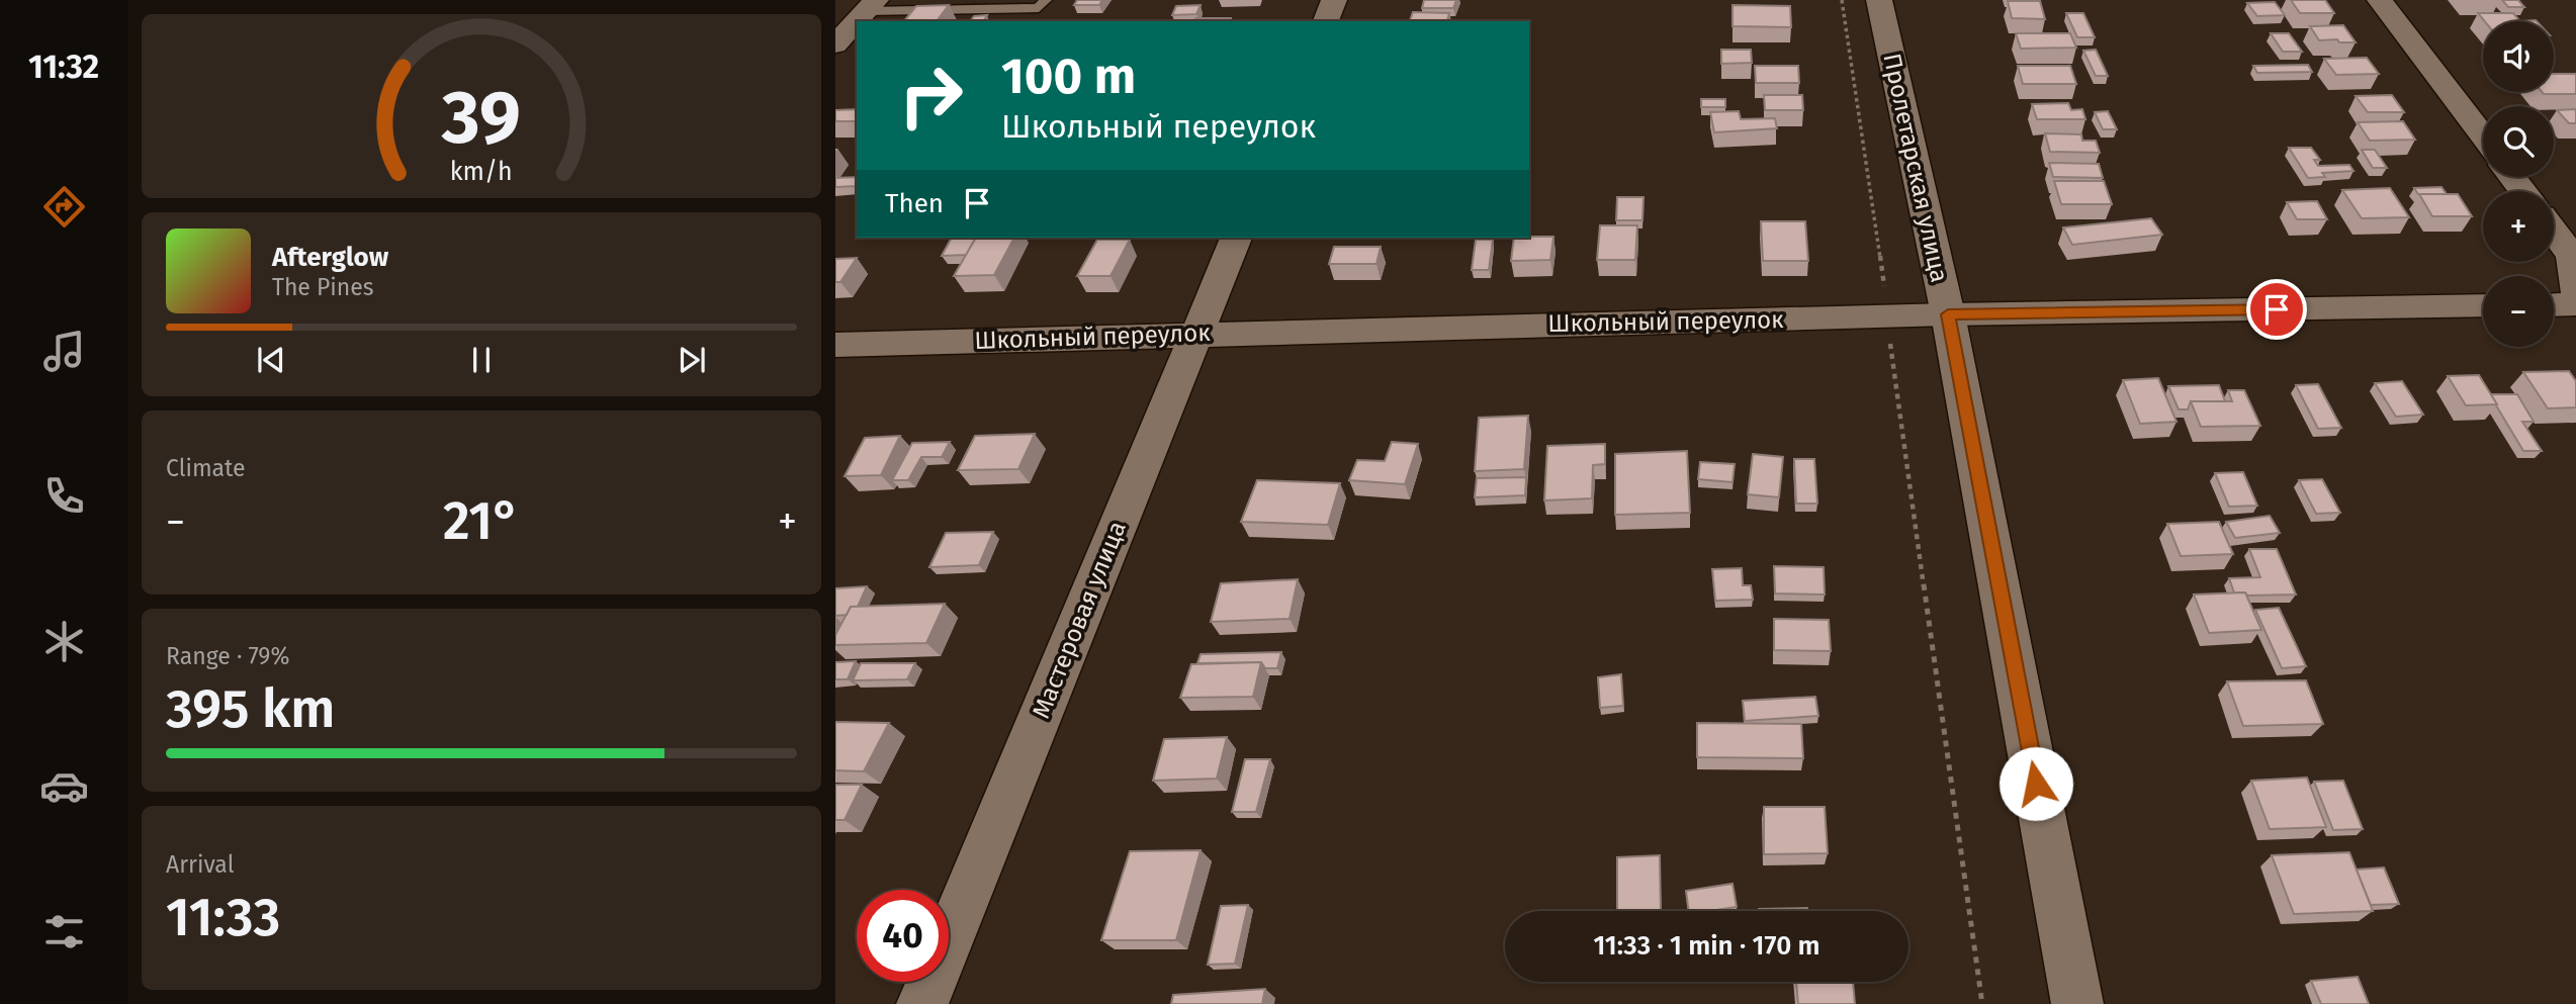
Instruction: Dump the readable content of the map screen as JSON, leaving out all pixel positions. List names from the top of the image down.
{
  "streets": {
    "street": ["Пролетарская улица", "Школьный переулок", "Мастеровая улица"]
  },
  "crossings": [
    ["Пролетарская улица", "Школьный переулок"],
    ["Школьный переулок", "Мастеровая улица"]
  ],
  "page": {
    "tabs": "11:32",
    "map_buttons": ["+", "−"],
    "turn": ["100 m", "Школьный переулок"],
    "then": "Then",
    "song": ["Afterglow", "The Pines"],
    "tile": [
      "Climate",
      ["Range · 79%", "395 km"],
      ["Arrival", "11:33"]
    ],
    "heat": ["−", "21°", "+"],
    "limit": "40",
    "trip": "11:33 · 1 min · 170 m",
    "gauge": ["39", "km/h"]
  }
}
